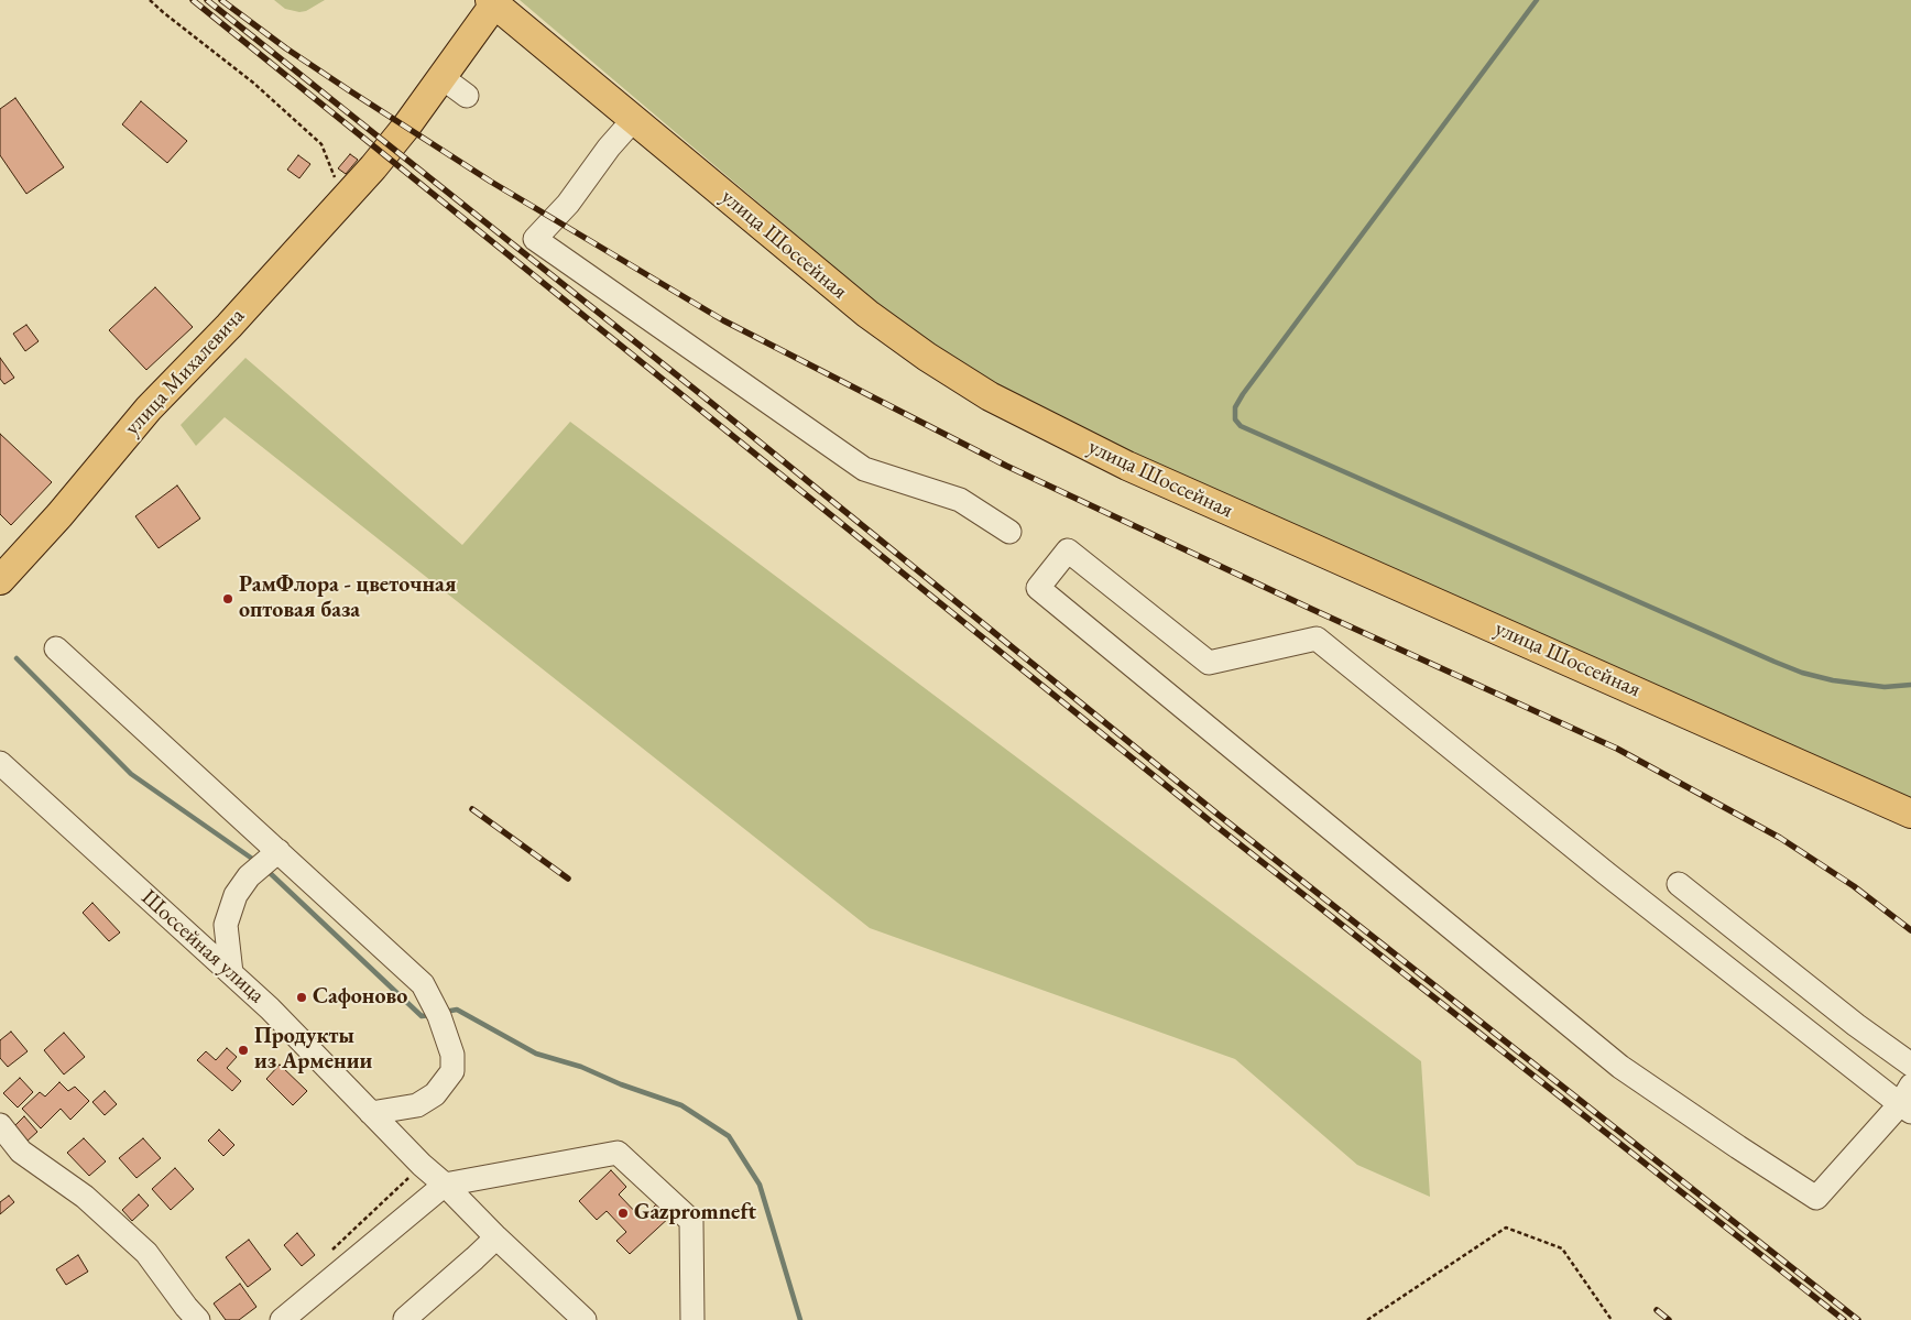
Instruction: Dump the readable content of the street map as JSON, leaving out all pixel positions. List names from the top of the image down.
{
  "streets": {
    "main road": ["улица Шоссейная", "улица Михалевича"],
    "street": ["Шоссейная улица"]
  },
  "crossings": [
    ["улица Шоссейная", "улица Михалевича"]
  ],
  "places": [
    "РамФлора - цветочная оптовая база",
    "Сафоново",
    "Продукты из Армении",
    "Gazpromneft"
  ]
}
